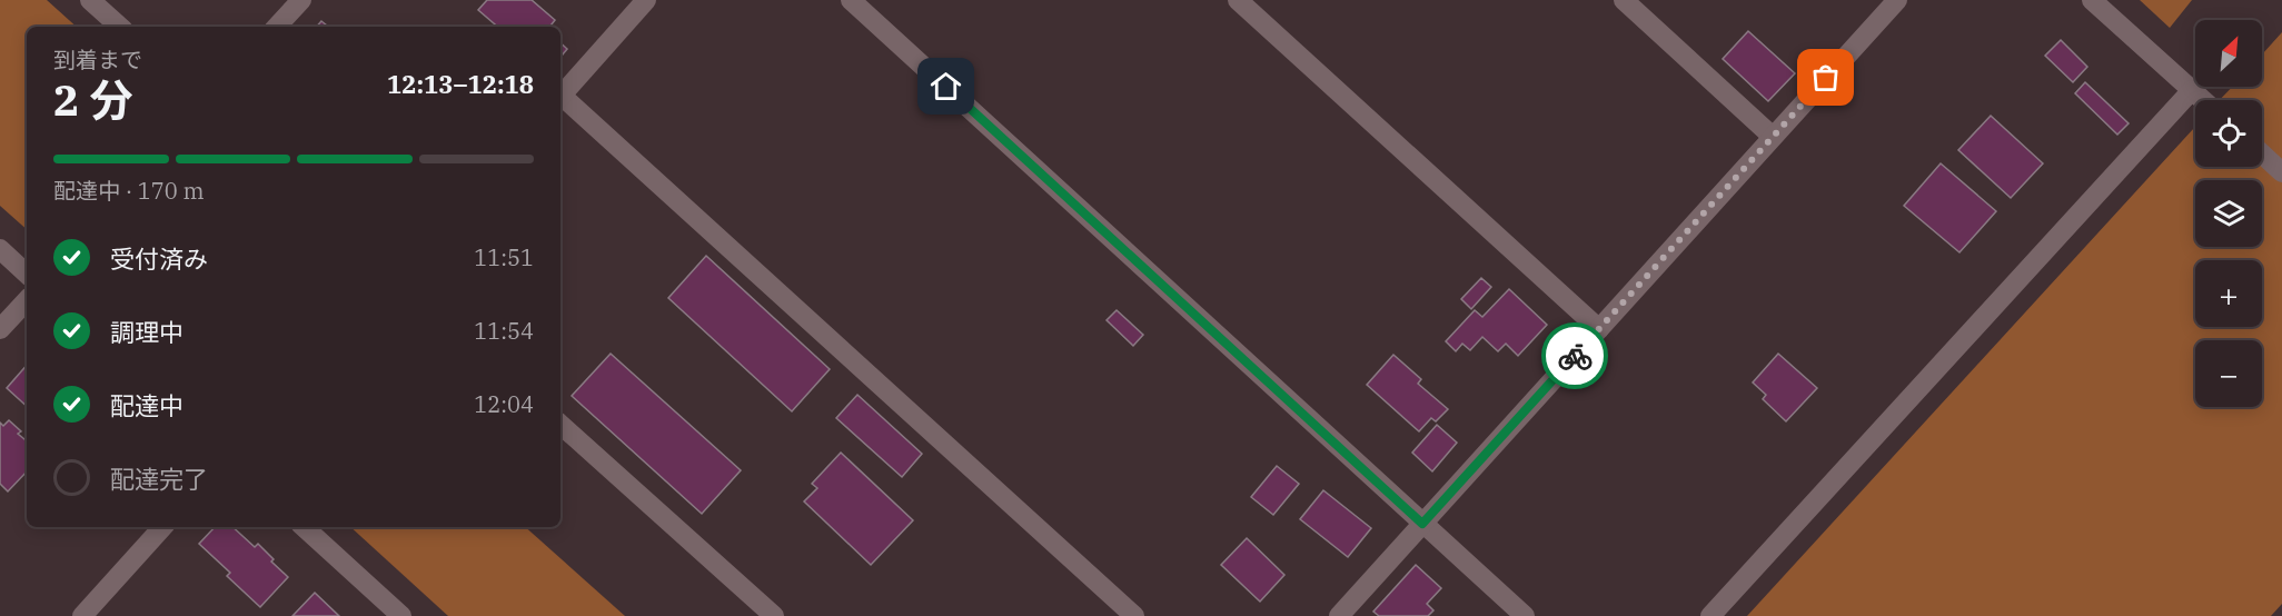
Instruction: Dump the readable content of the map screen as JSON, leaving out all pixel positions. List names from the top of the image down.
{
  "north": "top right",
  "page": {
    "map_buttons": ["+", "−"],
    "heading": ["2 分", "到着まで", "12:13–12:18"],
    "bar": "配達中 · 170 m",
    "list": [
      ["受付済み", "11:51"],
      ["調理中", "11:54"],
      ["配達中", "12:04"],
      "配達完了"
    ]
  }
}
